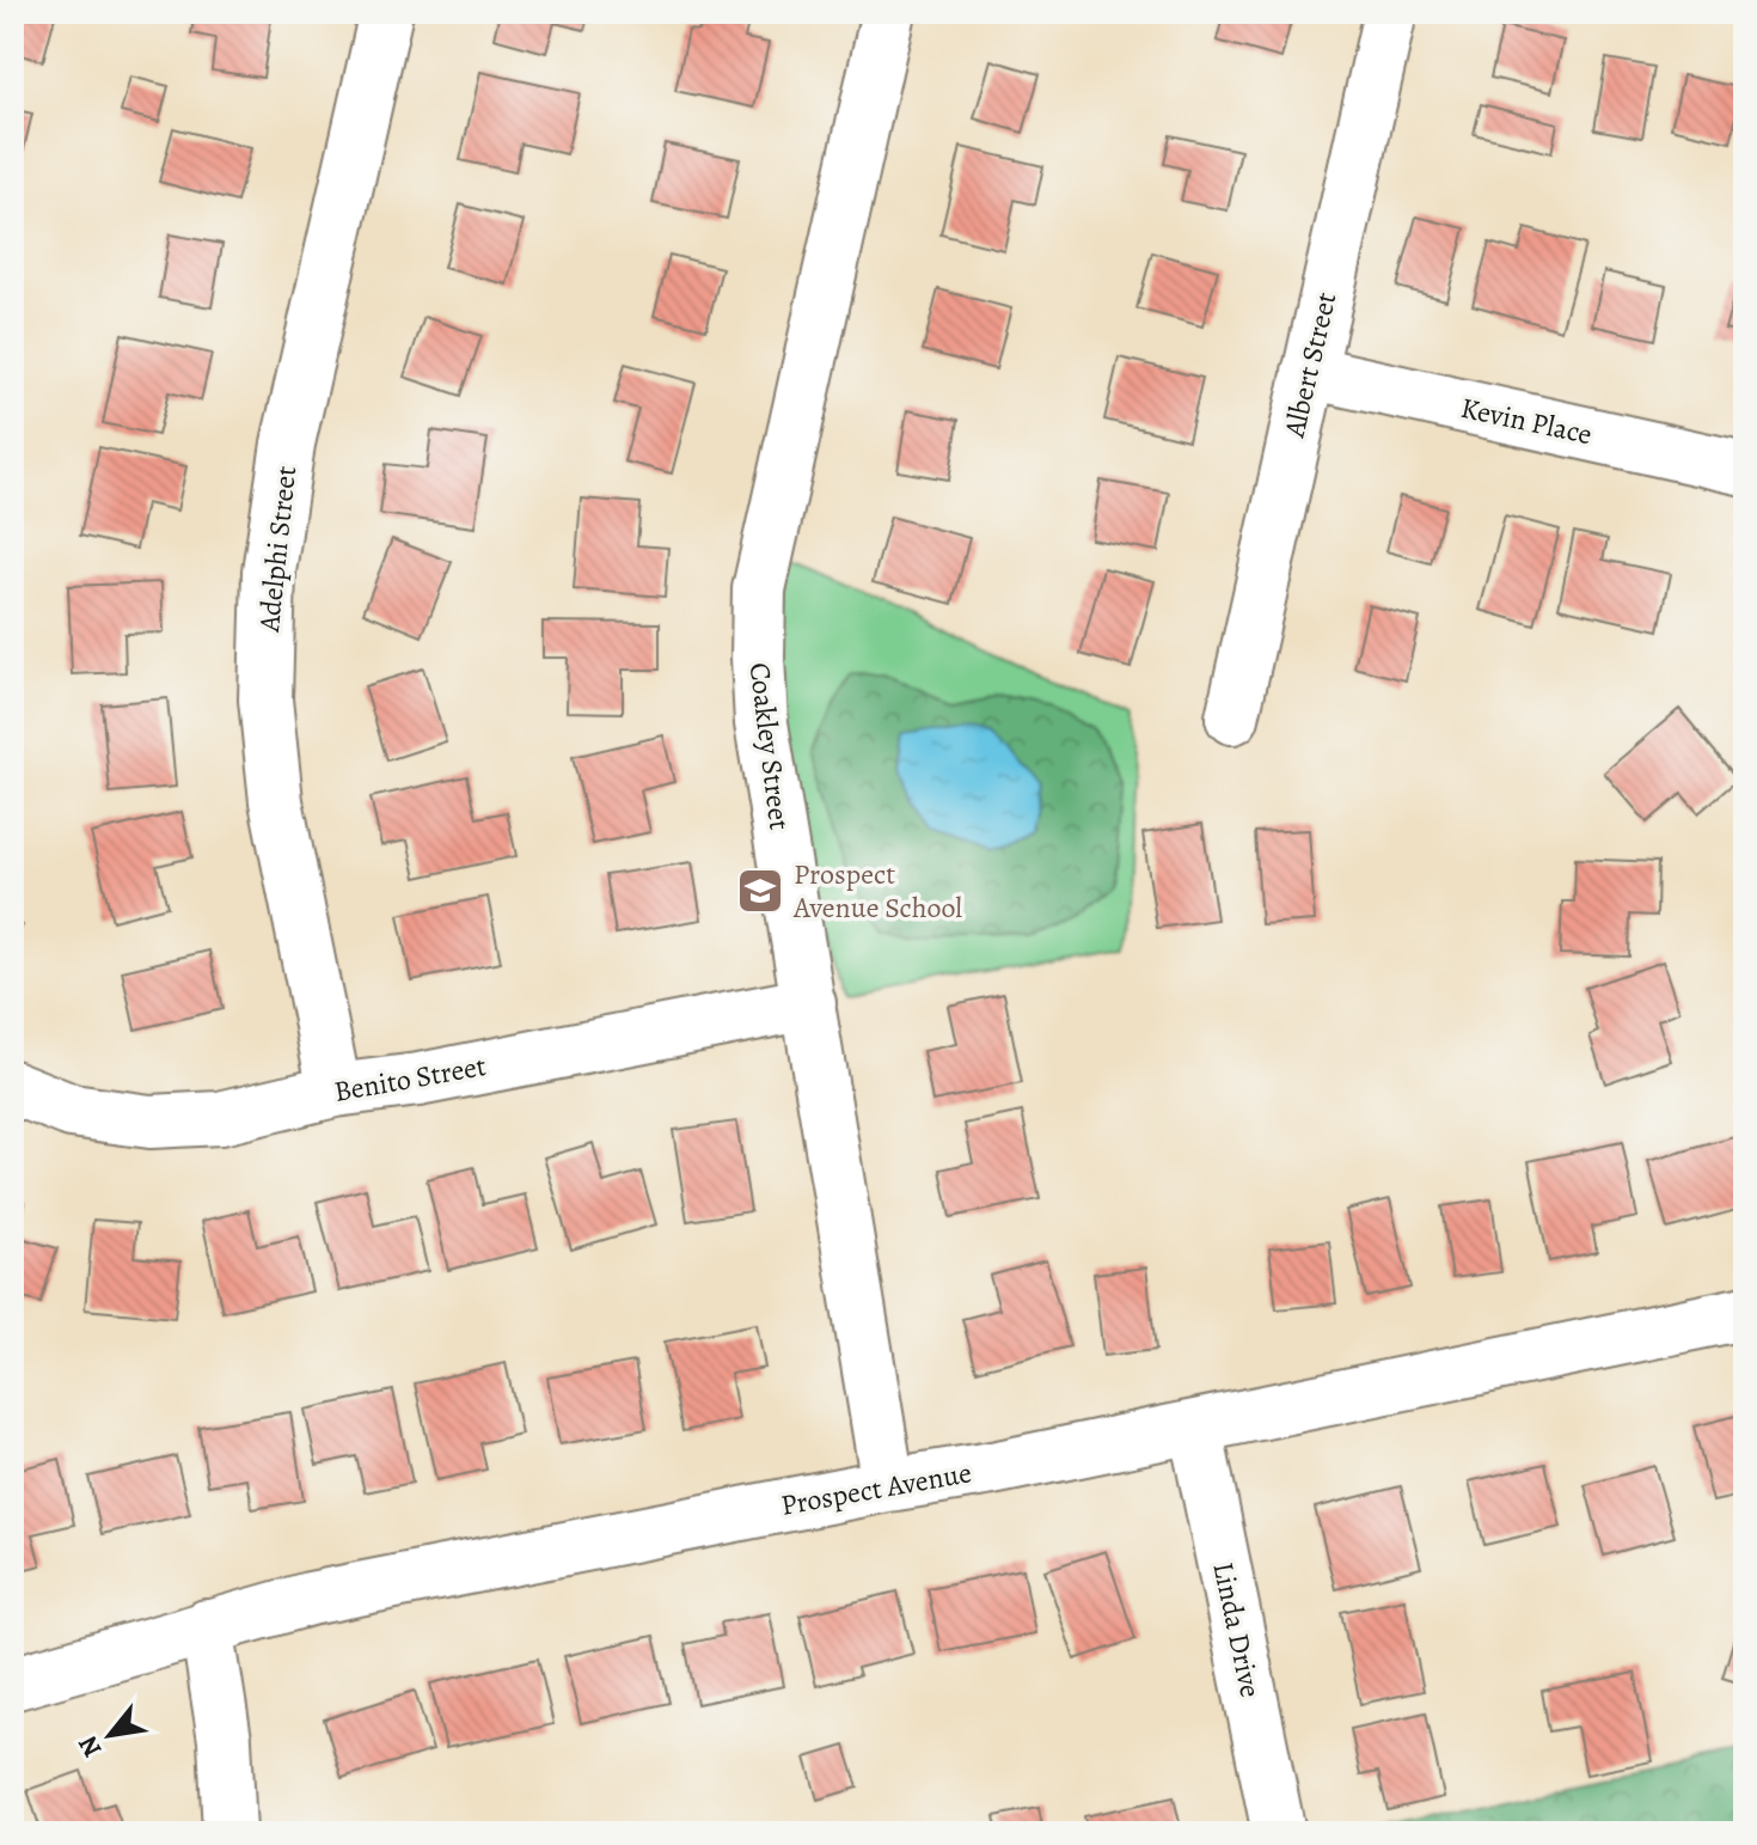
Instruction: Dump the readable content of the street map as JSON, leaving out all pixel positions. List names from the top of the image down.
{
  "streets": {
    "street": [
      "Albert Street",
      "Kevin Place",
      "Adelphi Street",
      "Coakley Street",
      "Benito Street",
      "Prospect Avenue",
      "Linda Drive"
    ]
  },
  "crossings": [
    ["Albert Street", "Kevin Place"],
    ["Adelphi Street", "Benito Street"],
    ["Coakley Street", "Benito Street"],
    ["Coakley Street", "Prospect Avenue"],
    ["Prospect Avenue", "Linda Drive"]
  ],
  "places": {
    "school or university": ["Prospect Avenue School"]
  },
  "north": "bottom left"
}
